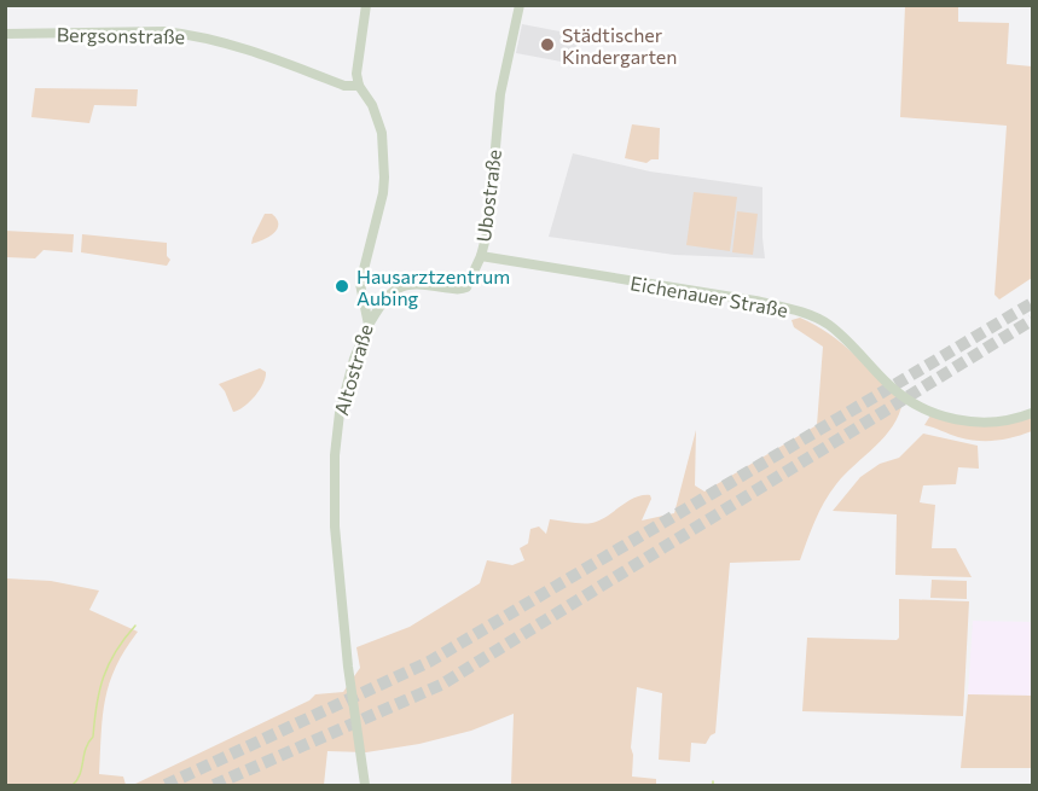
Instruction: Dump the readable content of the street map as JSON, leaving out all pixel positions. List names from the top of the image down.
{
  "streets": {
    "street": [
      "Bergsonstraße",
      "Ubostraße",
      "Eichenauer Straße",
      "Altostraße"
    ]
  },
  "crossings": [
    ["Bergsonstraße", "Altostraße"],
    ["Ubostraße", "Eichenauer Straße"],
    ["Ubostraße", "Altostraße"]
  ],
  "places": ["Städtischer Kindergarten", "Hausarztzentrum Aubing"]
}
